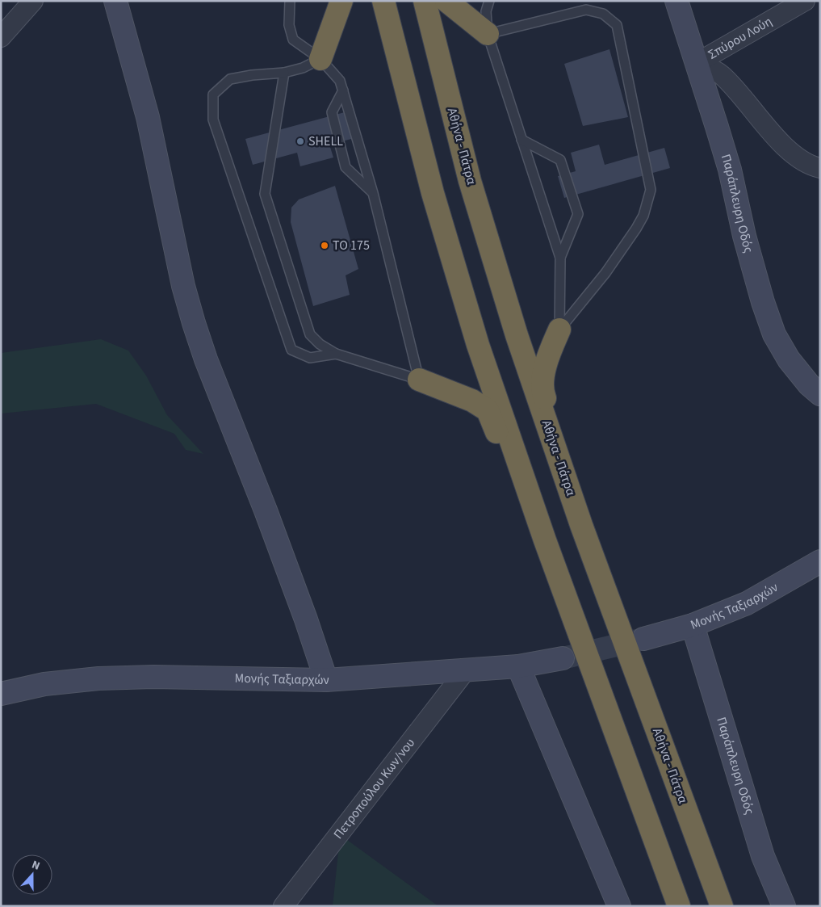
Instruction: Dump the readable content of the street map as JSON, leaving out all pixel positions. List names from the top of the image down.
{
  "streets": {
    "highway": ["Αθήνα - Πάτρα"],
    "street": [
      "Σπύρου Λούη",
      "Παράπλευρη Οδός",
      "Μονής Ταξιαρχών",
      "Πετροπούλου Κων/νου"
    ]
  },
  "crossings": [
    ["Σπύρου Λούη", "Παράπλευρη Οδός"],
    ["Παράπλευρη Οδός", "Μονής Ταξιαρχών"],
    ["Μονής Ταξιαρχών", "Πετροπούλου Κων/νου"]
  ],
  "places": ["SHELL", "TO 175"],
  "north": "top"
}
